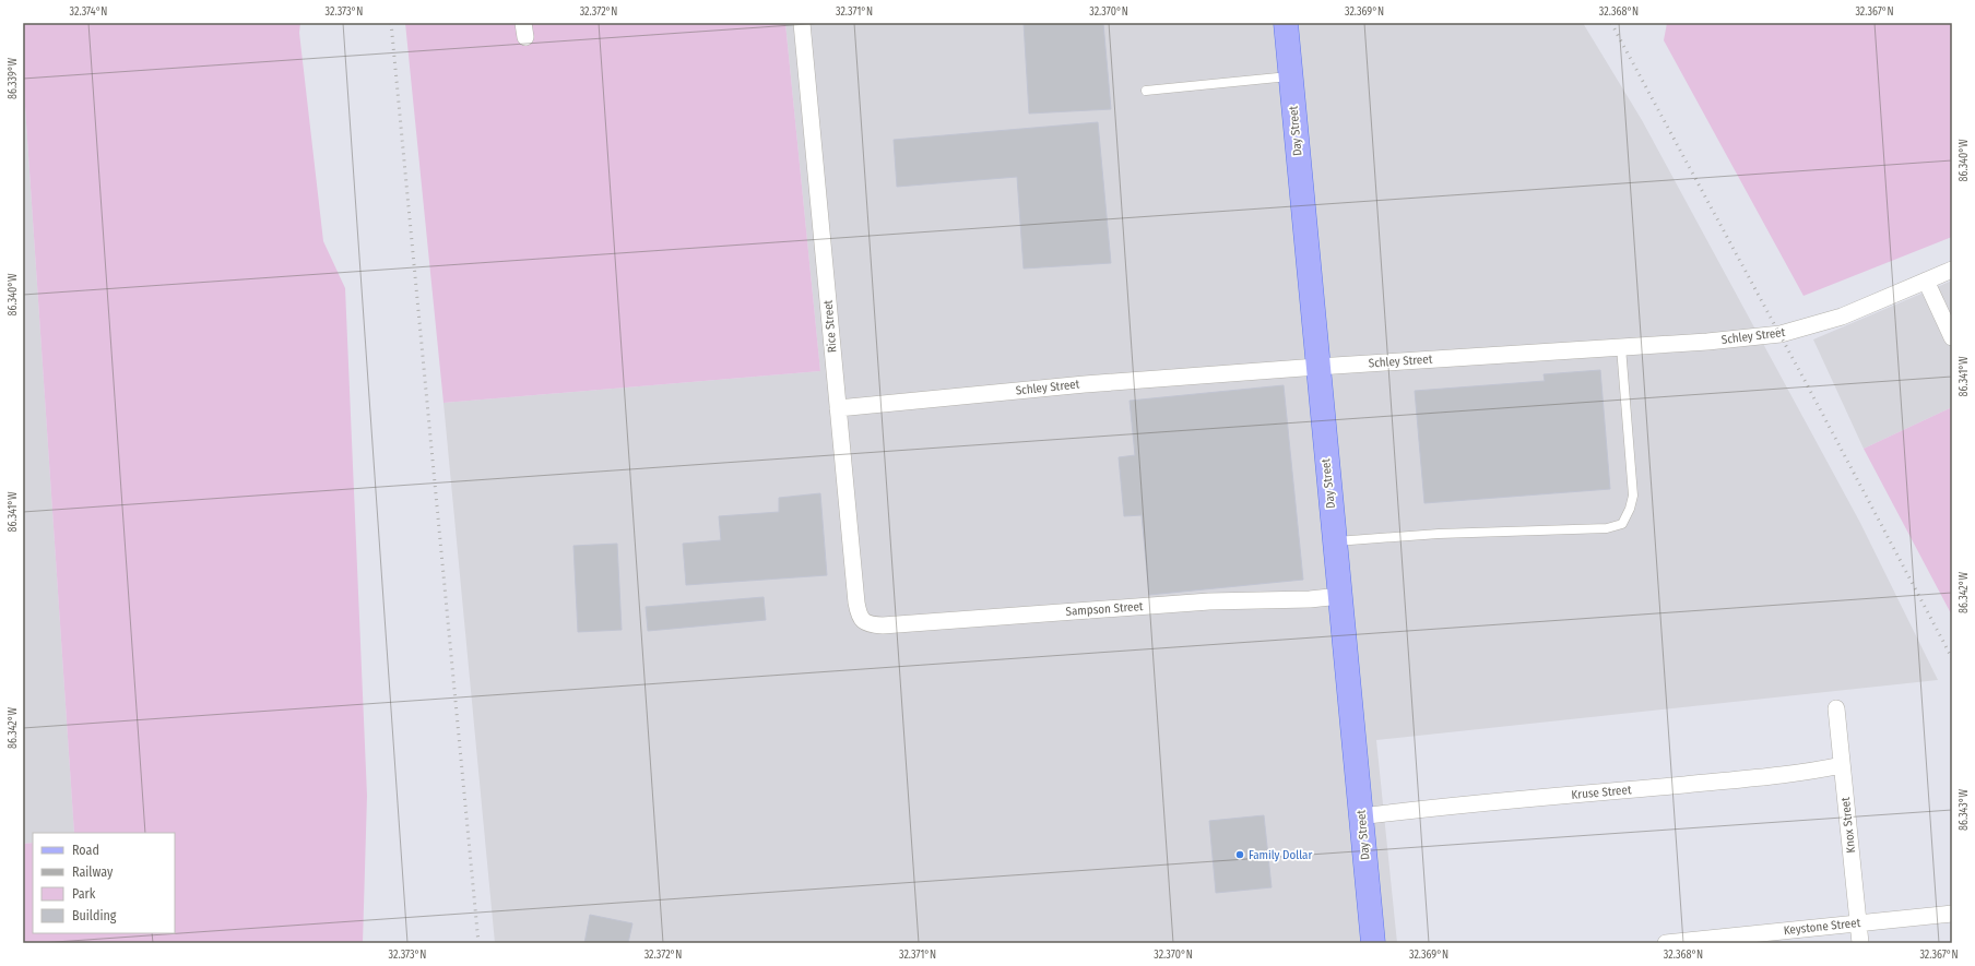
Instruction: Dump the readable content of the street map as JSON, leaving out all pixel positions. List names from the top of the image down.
{
  "streets": {
    "main road": ["Day Street"],
    "street": [
      "Rice Street",
      "Schley Street",
      "Sampson Street",
      "Kruse Street",
      "Knox Street",
      "Keystone Street"
    ]
  },
  "crossings": [
    ["Day Street", "Schley Street"],
    ["Day Street", "Sampson Street"],
    ["Day Street", "Kruse Street"],
    ["Rice Street", "Schley Street"],
    ["Rice Street", "Sampson Street"],
    ["Kruse Street", "Knox Street"],
    ["Knox Street", "Keystone Street"]
  ],
  "places": ["Family Dollar"],
  "legend": [
    "Road",
    "Railway",
    "Park",
    "Building"
  ],
  "coordinates": [
    "32.374°N",
    "32.373°N",
    "32.372°N",
    "32.371°N",
    "32.370°N",
    "32.369°N",
    "32.368°N",
    "32.367°N",
    "86.339°W",
    "86.340°W",
    "86.341°W",
    "86.342°W",
    "86.343°W"
  ]
}
